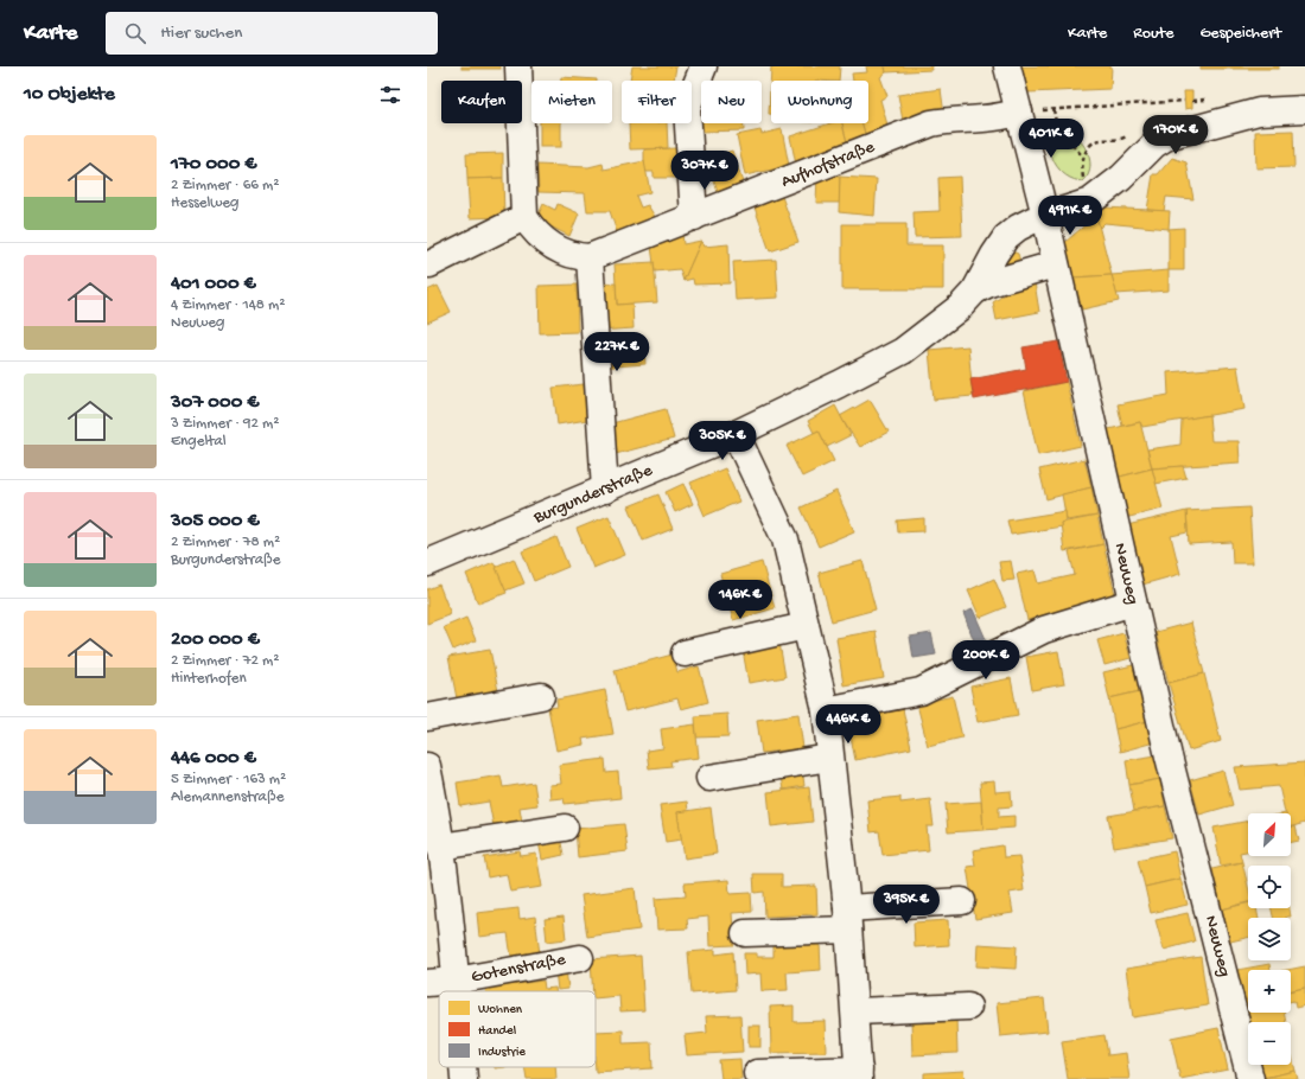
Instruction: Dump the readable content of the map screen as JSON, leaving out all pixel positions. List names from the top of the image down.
{
  "streets": {
    "street": [
      "Aufhofstraße",
      "Burgunderstraße",
      "Neuweg",
      "Gotenstraße"
    ]
  },
  "crossings": [
    ["Aufhofstraße", "Neuweg"],
    ["Burgunderstraße", "Neuweg"]
  ],
  "legend": ["Wohnen", "Handel", "Industrie"],
  "north": "top right",
  "page": {
    "header": "Karte",
    "search": "Hier suchen",
    "nav": ["Karte", "Route", "Gespeichert"],
    "heading": "10 Objekte",
    "chip": [
      "Kaufen",
      "Mieten",
      "Filter",
      "Neu",
      "Wohnung"
    ],
    "price": [
      "170K €",
      "401K €",
      "307K €",
      "491K €",
      "227K €",
      "305K €",
      "146K €",
      "200K €",
      "446K €",
      "395K €"
    ],
    "list": [
      {
        "name": "170 000 €",
        "note": "2 Zimmer · 66 m² · Hesselweg"
      },
      {
        "name": "401 000 €",
        "note": "4 Zimmer · 148 m² · Neuweg"
      },
      {
        "name": "307 000 €",
        "note": "3 Zimmer · 92 m² · Engeltal"
      },
      {
        "name": "305 000 €",
        "note": "2 Zimmer · 78 m² · Burgunderstraße"
      },
      {
        "name": "200 000 €",
        "note": "2 Zimmer · 72 m² · Hinterhofen"
      },
      {
        "name": "446 000 €",
        "note": "5 Zimmer · 163 m² · Alemannenstraße"
      }
    ],
    "map_buttons": ["+", "−"]
  }
}
